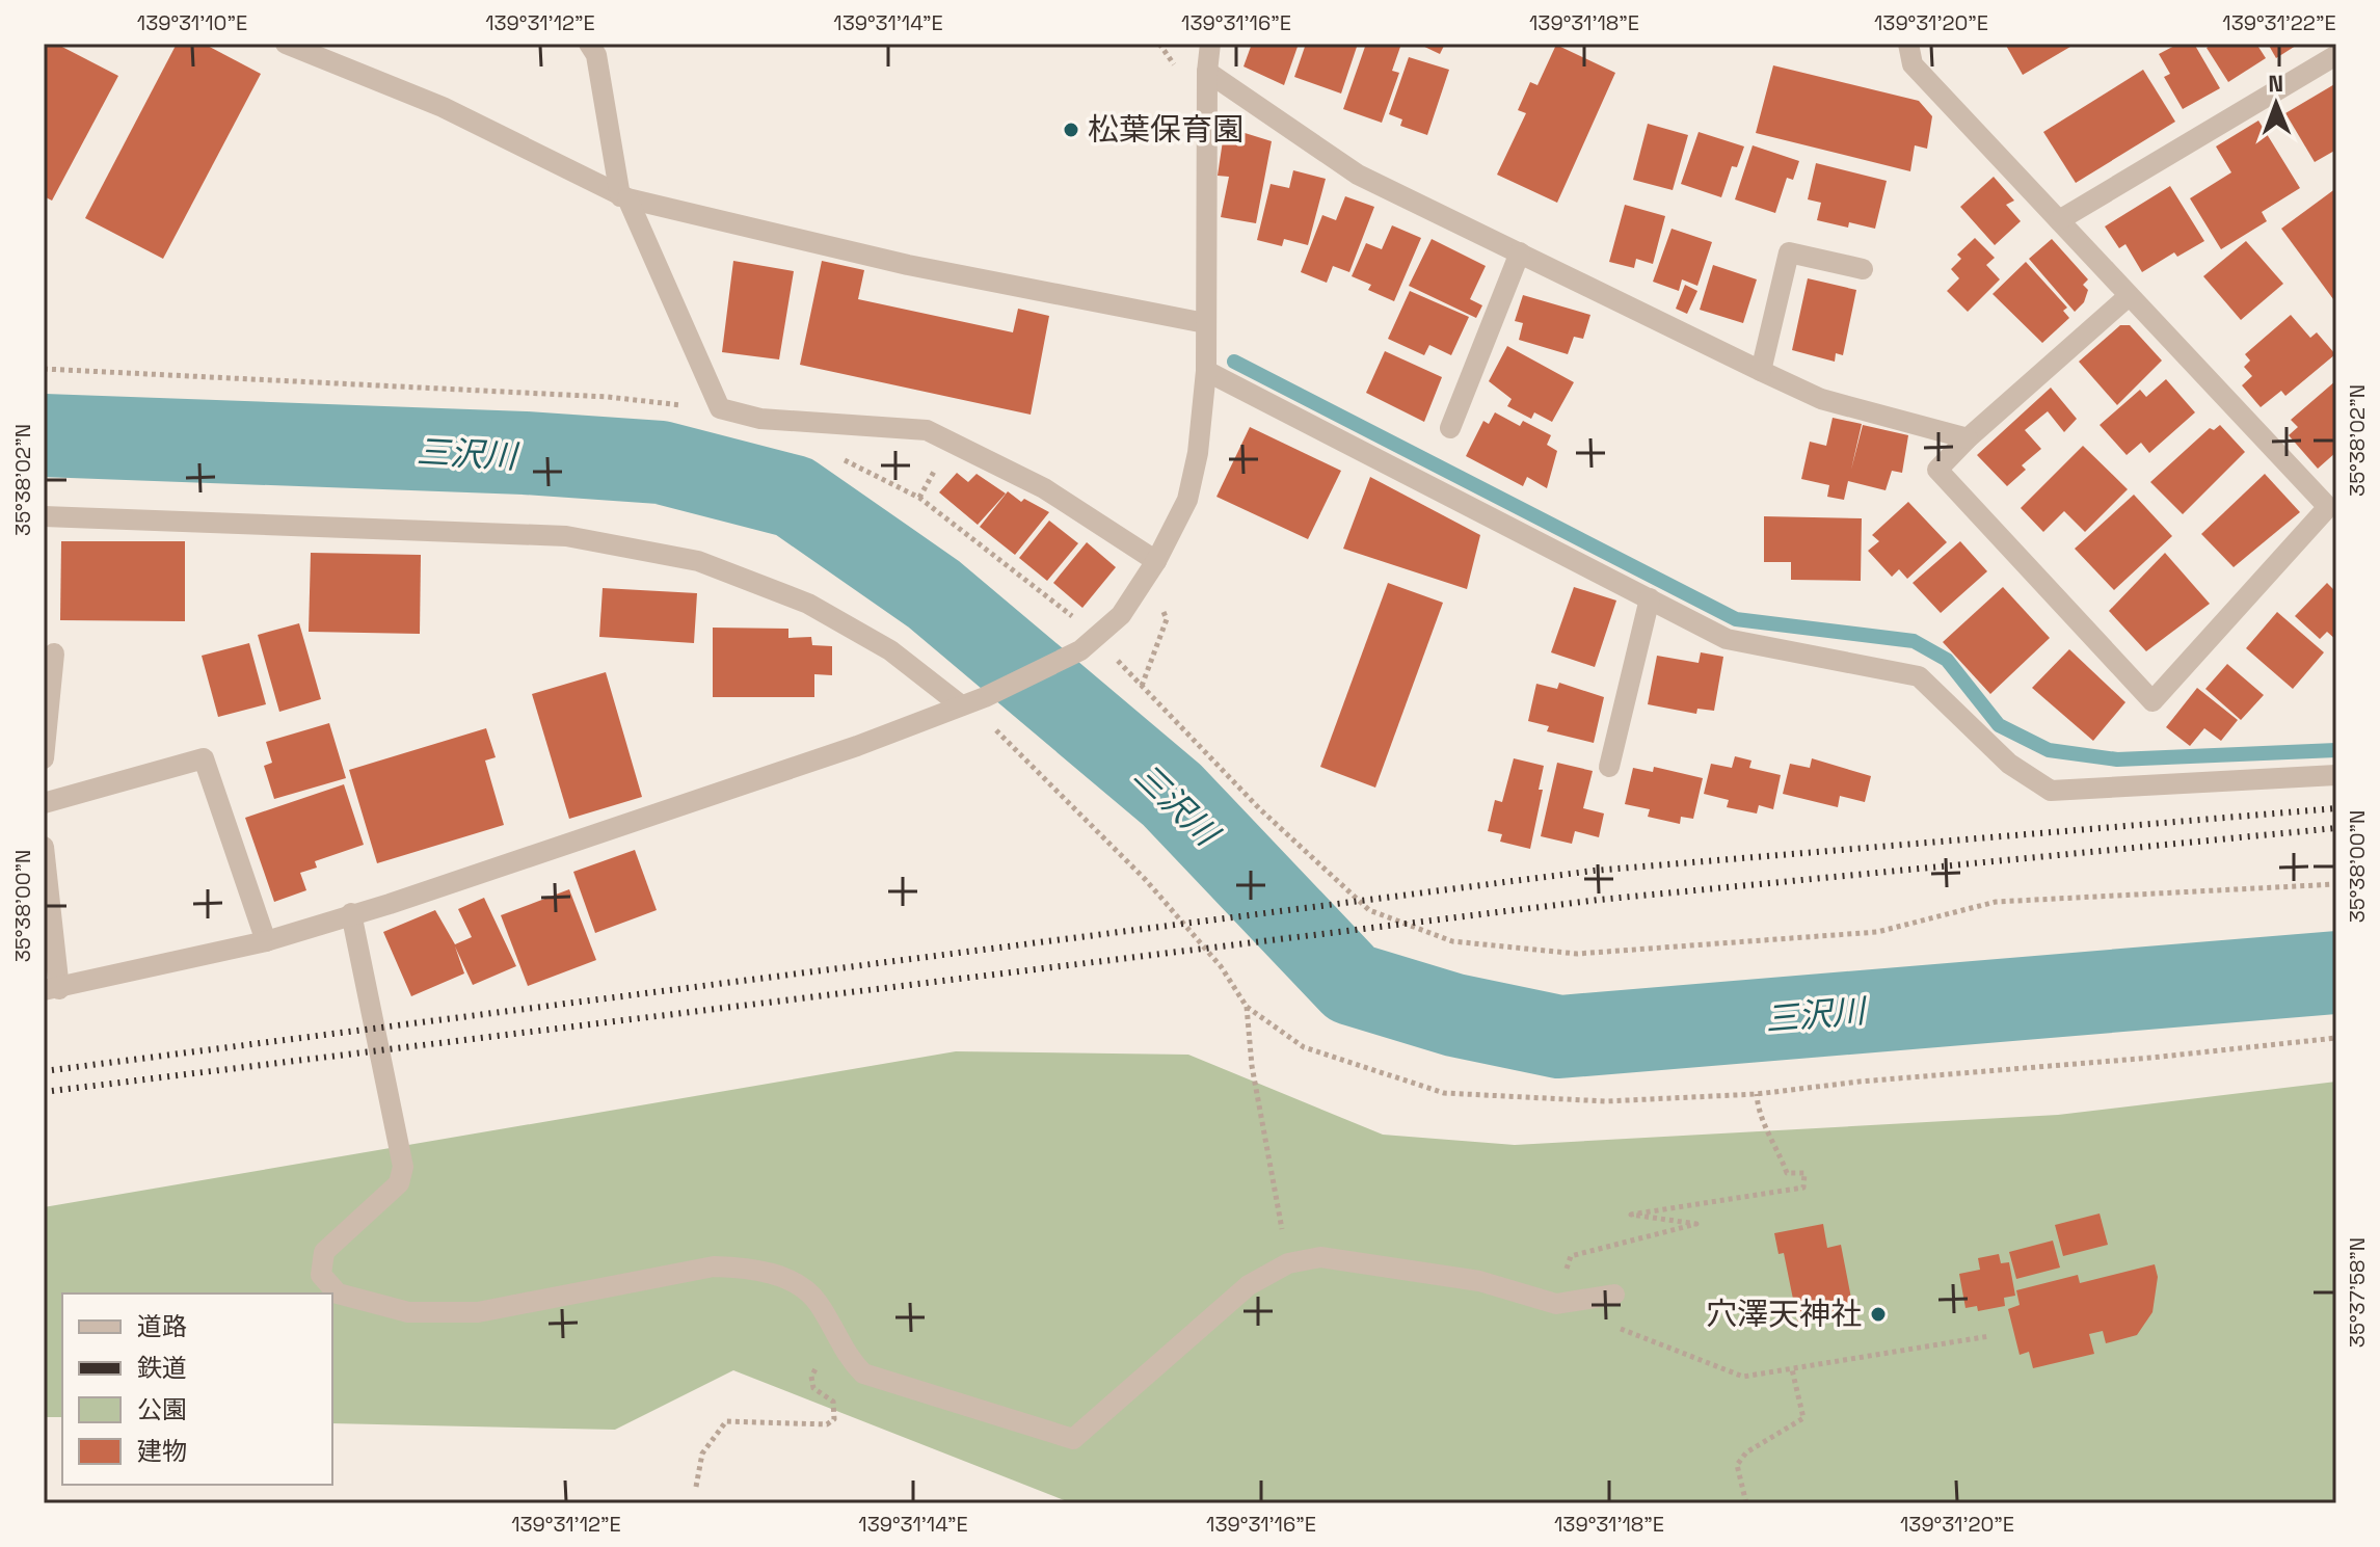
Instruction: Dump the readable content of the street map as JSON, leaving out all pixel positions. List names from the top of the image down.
{
  "water": ["三沢川"],
  "places": ["松葉保育園", "穴澤天神社"],
  "legend": [
    "道路",
    "鉄道",
    "公園",
    "建物"
  ],
  "north": "top",
  "coordinates": [
    "139°31'10\"E",
    "139°31'12\"E",
    "139°31'14\"E",
    "139°31'16\"E",
    "139°31'18\"E",
    "139°31'20\"E",
    "139°31'22\"E",
    "35°38'02\"N",
    "35°38'00\"N",
    "35°37'58\"N"
  ]
}
